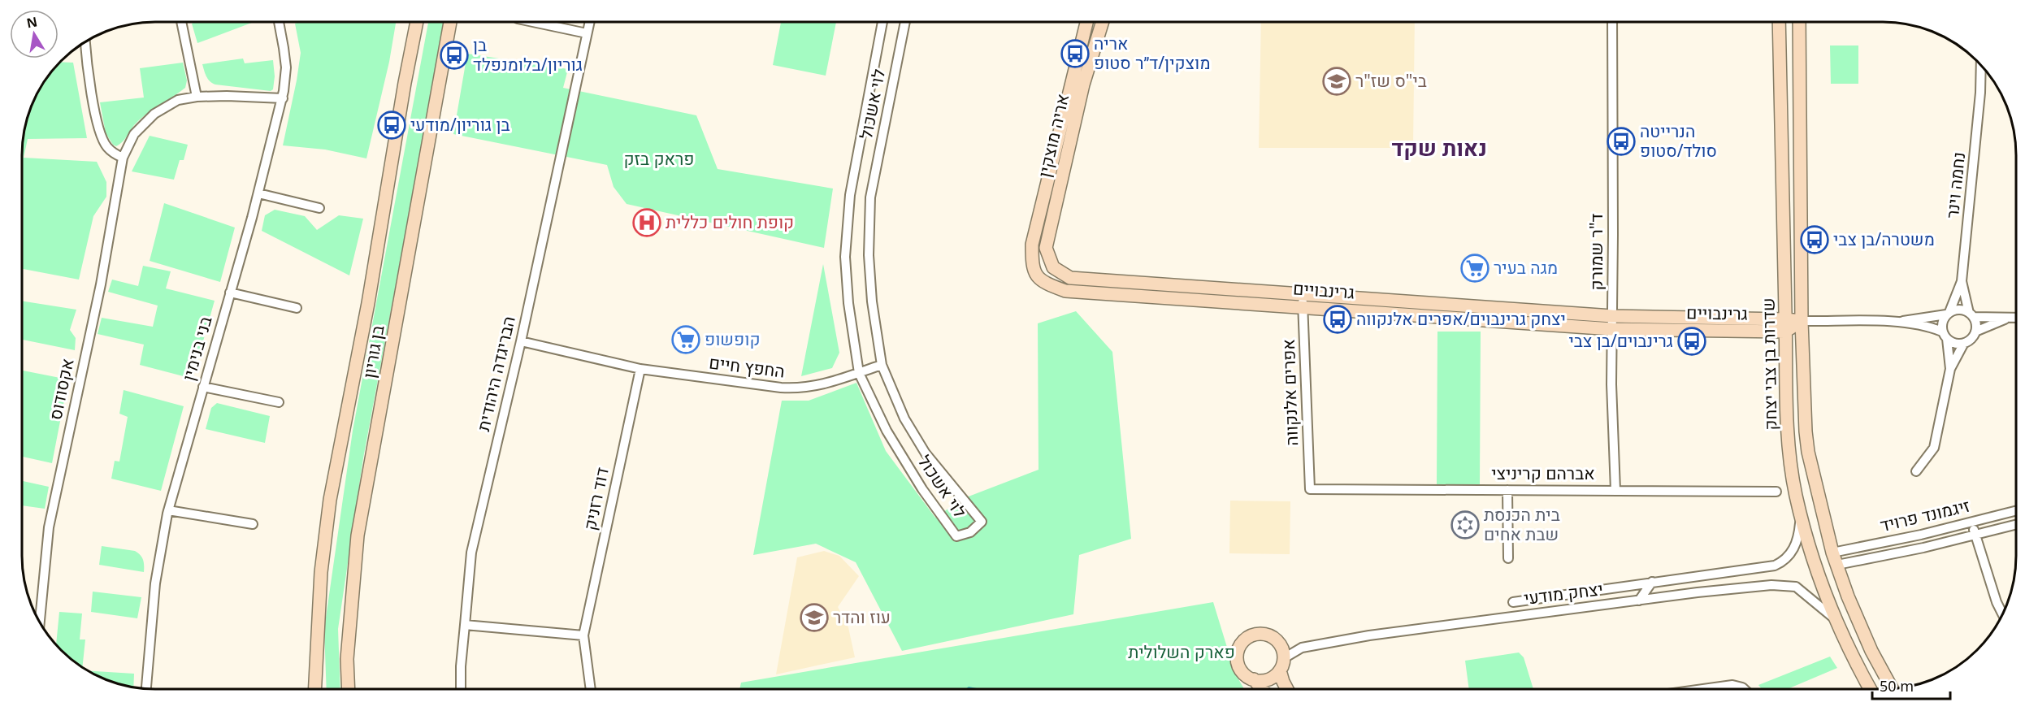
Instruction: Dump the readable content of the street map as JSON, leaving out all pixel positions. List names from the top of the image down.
{
  "streets": {
    "main road": [
      "אריה מוצקין",
      "גרינבויים",
      "בן גוריון",
      "שדרות בן צבי יצחק"
    ],
    "street": [
      "לוי אשכול",
      "נחמה וינר",
      "ד\"ר שמורק",
      "בני בנימין",
      "החפץ חיים",
      "הבריגדה היהודית",
      "אקסודוס",
      "אפרים אלנקווה",
      "אברהם קריניצי",
      "דוד רזניק",
      "זיגמונד פרויד",
      "יצחק מודעי"
    ]
  },
  "crossings": [
    ["לוי אשכול", "החפץ חיים"],
    ["אריה מוצקין", "גרינבויים"],
    ["ד\"ר שמורק", "גרינבויים"],
    ["ד\"ר שמורק", "אברהם קריניצי"],
    ["גרינבויים", "שדרות בן צבי יצחק"],
    ["גרינבויים", "אפרים אלנקווה"],
    ["בני בנימין", "אקסודוס"],
    ["שדרות בן צבי יצחק", "זיגמונד פרויד"],
    ["שדרות בן צבי יצחק", "יצחק מודעי"],
    ["החפץ חיים", "הבריגדה היהודית"],
    ["החפץ חיים", "דוד רזניק"],
    ["אפרים אלנקווה", "אברהם קריניצי"]
  ],
  "districts": ["נאות שקד"],
  "parks": ["פראק בזק", "פארק השלולית"],
  "places": {
    "bus stop": [
      "אריה מוצקין/ד״ר סטופ",
      "בן גוריון/בלומנפלד",
      "בן גוריון/מודעי",
      "הנרייטה סולד/סטופ",
      "משטרה/בן צבי",
      "יצחק גרינבוים/אפרים אלנקווה",
      "גרינבוים/בן צבי"
    ],
    "school or university": ["בי\"ס שז\"ר", "עוז והדר"],
    "hospital": ["קופת חולים כללית"],
    "supermarket": ["מגה בעיר", "קופשופ"],
    "synagogue": ["בית הכנסת שבת אחים"]
  },
  "scale_bar": "50 m",
  "north": "top"
}
